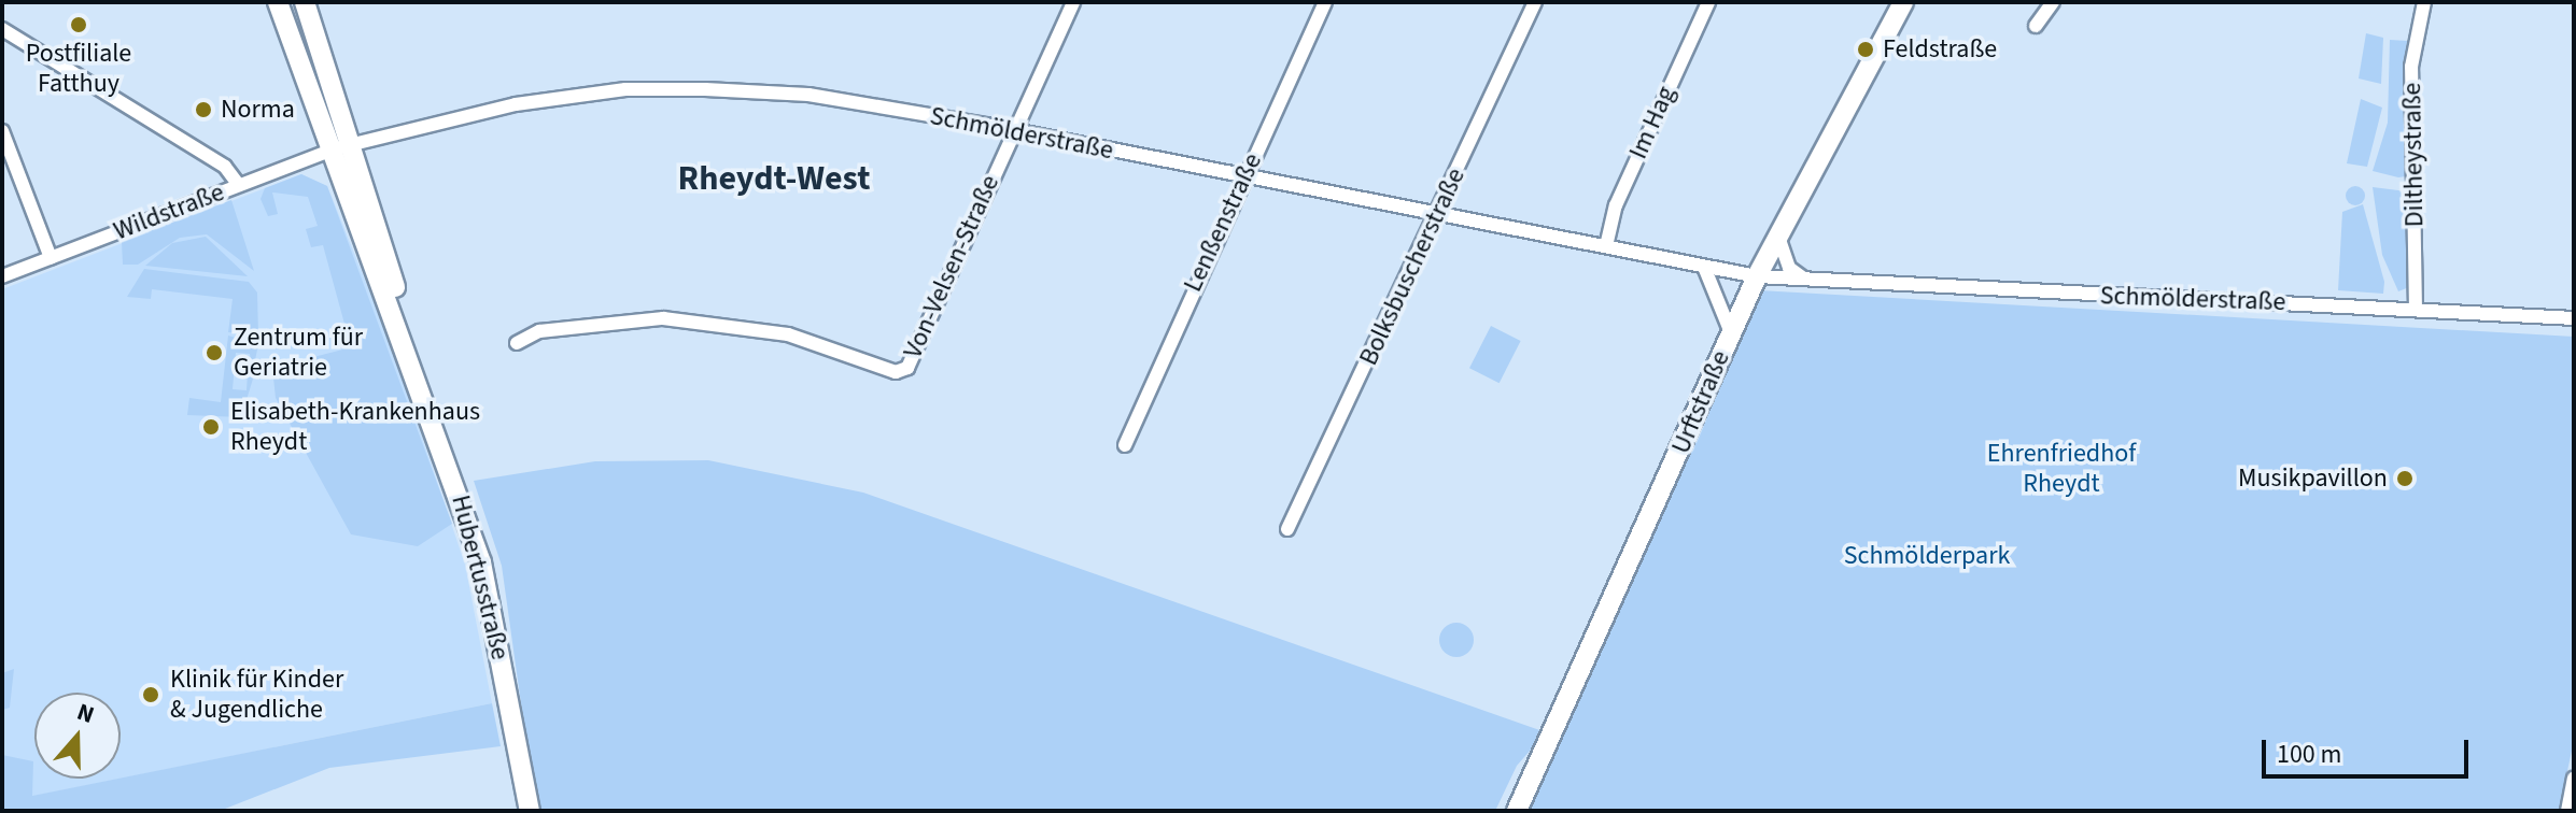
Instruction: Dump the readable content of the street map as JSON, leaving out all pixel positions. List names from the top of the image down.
{
  "streets": {
    "main road": ["Urftstraße", "Hubertusstraße"],
    "street": [
      "Im Hag",
      "Schmölderstraße",
      "Diltheystraße",
      "Wildstraße",
      "Lenßenstraße",
      "Von-Velsen-Straße",
      "Bolksbuscherstraße"
    ]
  },
  "crossings": [
    ["Im Hag", "Schmölderstraße"],
    ["Schmölderstraße", "Diltheystraße"],
    ["Schmölderstraße", "Wildstraße"],
    ["Schmölderstraße", "Lenßenstraße"],
    ["Schmölderstraße", "Von-Velsen-Straße"],
    ["Schmölderstraße", "Bolksbuscherstraße"],
    ["Schmölderstraße", "Urftstraße"],
    ["Schmölderstraße", "Hubertusstraße"],
    ["Wildstraße", "Hubertusstraße"]
  ],
  "districts": ["Rheydt-West"],
  "parks": ["Ehrenfriedhof Rheydt", "Schmölderpark"],
  "places": [
    "Postfiliale Fatthuy",
    "Feldstraße",
    "Norma",
    "Zentrum für Geriatrie",
    "Elisabeth-Krankenhaus Rheydt",
    "Musikpavillon",
    "Klinik für Kinder & Jugendliche"
  ],
  "scale_bar": "100 m",
  "north": "top"
}
